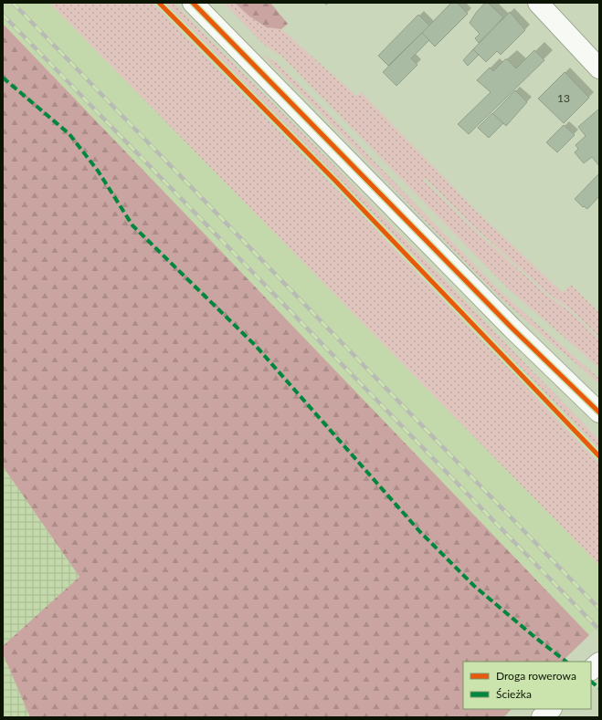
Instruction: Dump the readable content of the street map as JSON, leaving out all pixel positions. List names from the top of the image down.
{
  "house_numbers": ["13"],
  "legend": ["Droga rowerowa", "Ścieżka"]
}
